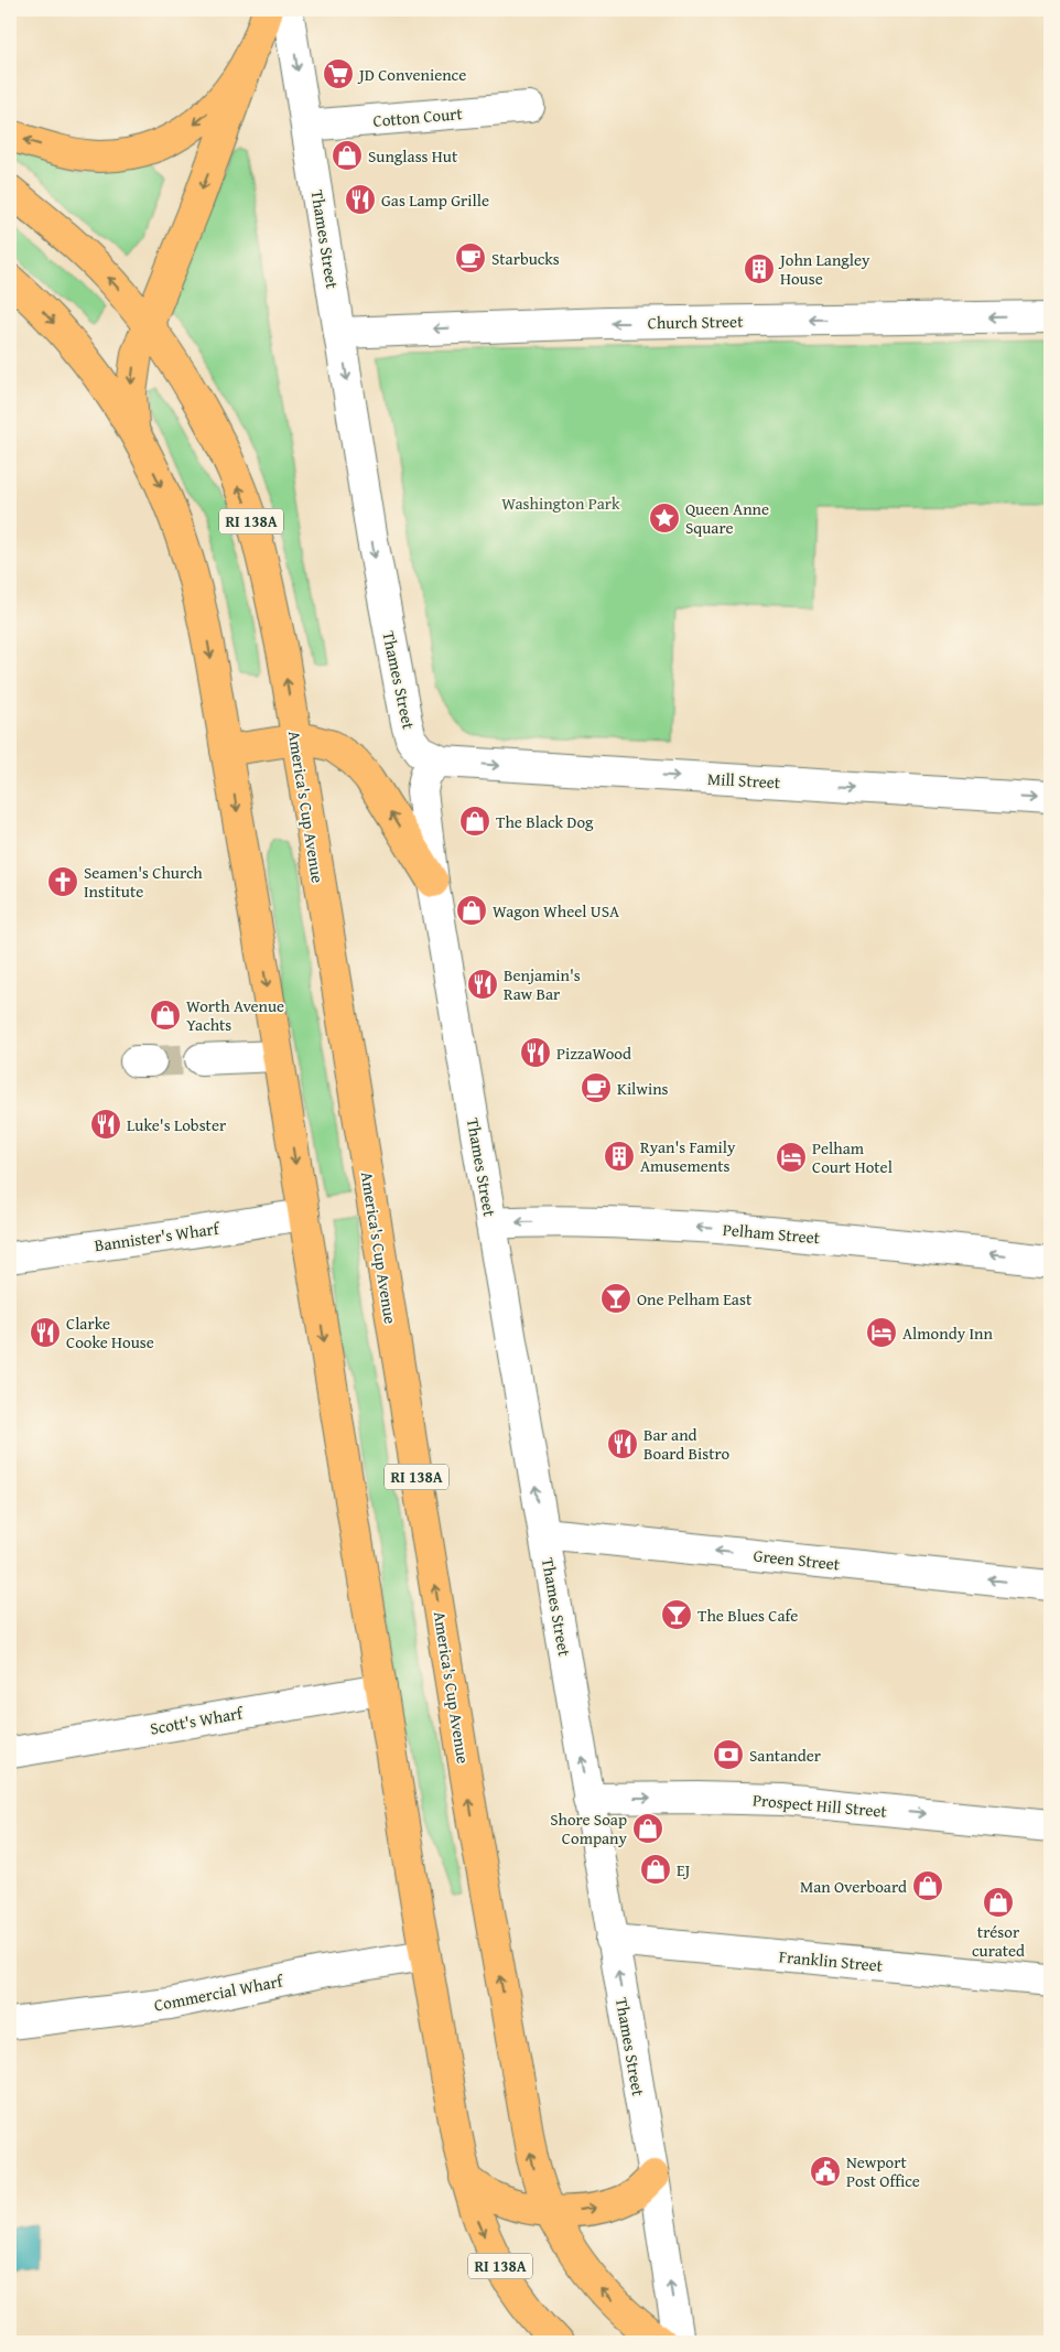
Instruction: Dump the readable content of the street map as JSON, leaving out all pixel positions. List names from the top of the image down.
{
  "streets": {
    "main road": ["RI 138A", "America's Cup Avenue"],
    "street": [
      "Cotton Court",
      "Thames Street",
      "Church Street",
      "Mill Street",
      "Pelham Street",
      "Bannister's Wharf",
      "Green Street",
      "Scott's Wharf",
      "Prospect Hill Street",
      "Franklin Street",
      "Commercial Wharf"
    ]
  },
  "crossings": [
    ["Cotton Court", "Thames Street"],
    ["Thames Street", "Church Street"],
    ["Thames Street", "Mill Street"],
    ["Thames Street", "Pelham Street"],
    ["Thames Street", "Green Street"],
    ["Thames Street", "Prospect Hill Street"],
    ["Thames Street", "Franklin Street"],
    ["RI 138A", "Bannister's Wharf"],
    ["RI 138A", "Scott's Wharf"],
    ["RI 138A", "Commercial Wharf"]
  ],
  "one_way": [
    "Church Street",
    "Mill Street",
    "Pelham Street",
    "Green Street",
    "Prospect Hill Street"
  ],
  "parks": ["Washington Park"],
  "places": {
    "supermarket": ["JD Convenience"],
    "shop": [
      "Sunglass Hut",
      "The Black Dog",
      "Wagon Wheel USA",
      "Worth Avenue Yachts",
      "Shore Soap Company",
      "EJ",
      "Man Overboard",
      "trésor curated"
    ],
    "restaurant": [
      "Gas Lamp Grille",
      "Benjamin's Raw Bar",
      "PizzaWood",
      "Luke's Lobster",
      "Clarke Cooke House",
      "Bar and Board Bistro"
    ],
    "cafe": ["Starbucks", "Kilwins"],
    "building": ["John Langley House", "Ryan's Family Amusements"],
    "place": ["Queen Anne Square"],
    "church": ["Seamen's Church Institute"],
    "hotel": ["Pelham Court Hotel", "Almondy Inn"],
    "bar": ["One Pelham East", "The Blues Cafe"],
    "bank": ["Santander"],
    "public building": ["Newport Post Office"]
  }
}
